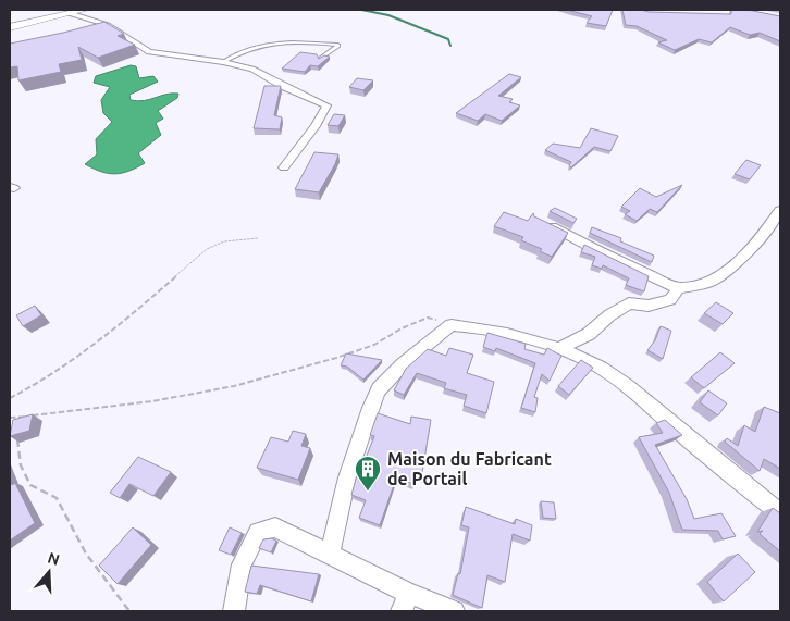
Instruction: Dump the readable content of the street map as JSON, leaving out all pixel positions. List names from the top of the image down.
{
  "places": {
    "building": ["Maison du Fabricant de Portail"]
  },
  "north": "top"
}
